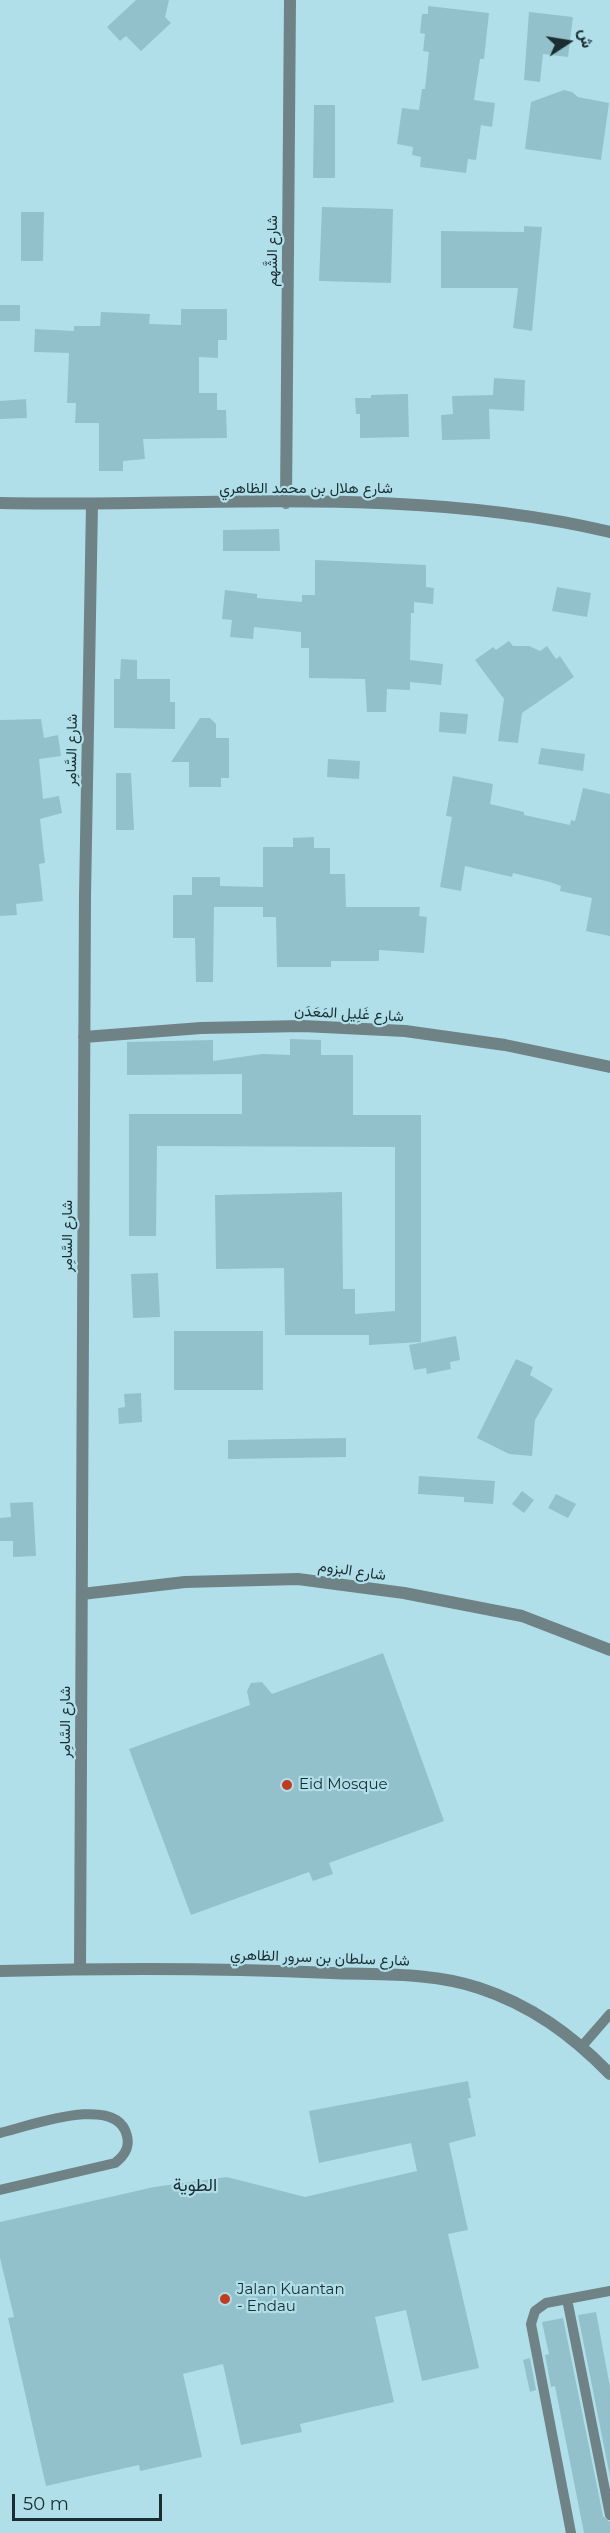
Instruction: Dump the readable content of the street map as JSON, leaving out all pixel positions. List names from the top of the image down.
{
  "streets": {
    "street": [
      "شارع الشَّهم",
      "شارع هلال بن محمد الظاهري",
      "شارع السَّامِر",
      "شارع غَلِيل المَعَدَن",
      "شارع البزوم",
      "شارع سلطان بن سرور الظاهري"
    ]
  },
  "crossings": [
    ["شارع الشَّهم", "شارع هلال بن محمد الظاهري"],
    ["شارع هلال بن محمد الظاهري", "شارع السَّامِر"],
    ["شارع السَّامِر", "شارع غَلِيل المَعَدَن"],
    ["شارع السَّامِر", "شارع البزوم"],
    ["شارع السَّامِر", "شارع سلطان بن سرور الظاهري"]
  ],
  "districts": ["الطوية"],
  "places": ["Eid Mosque", "Jalan Kuantan - Endau"],
  "scale_bar": "50 m",
  "north": "right"
}
